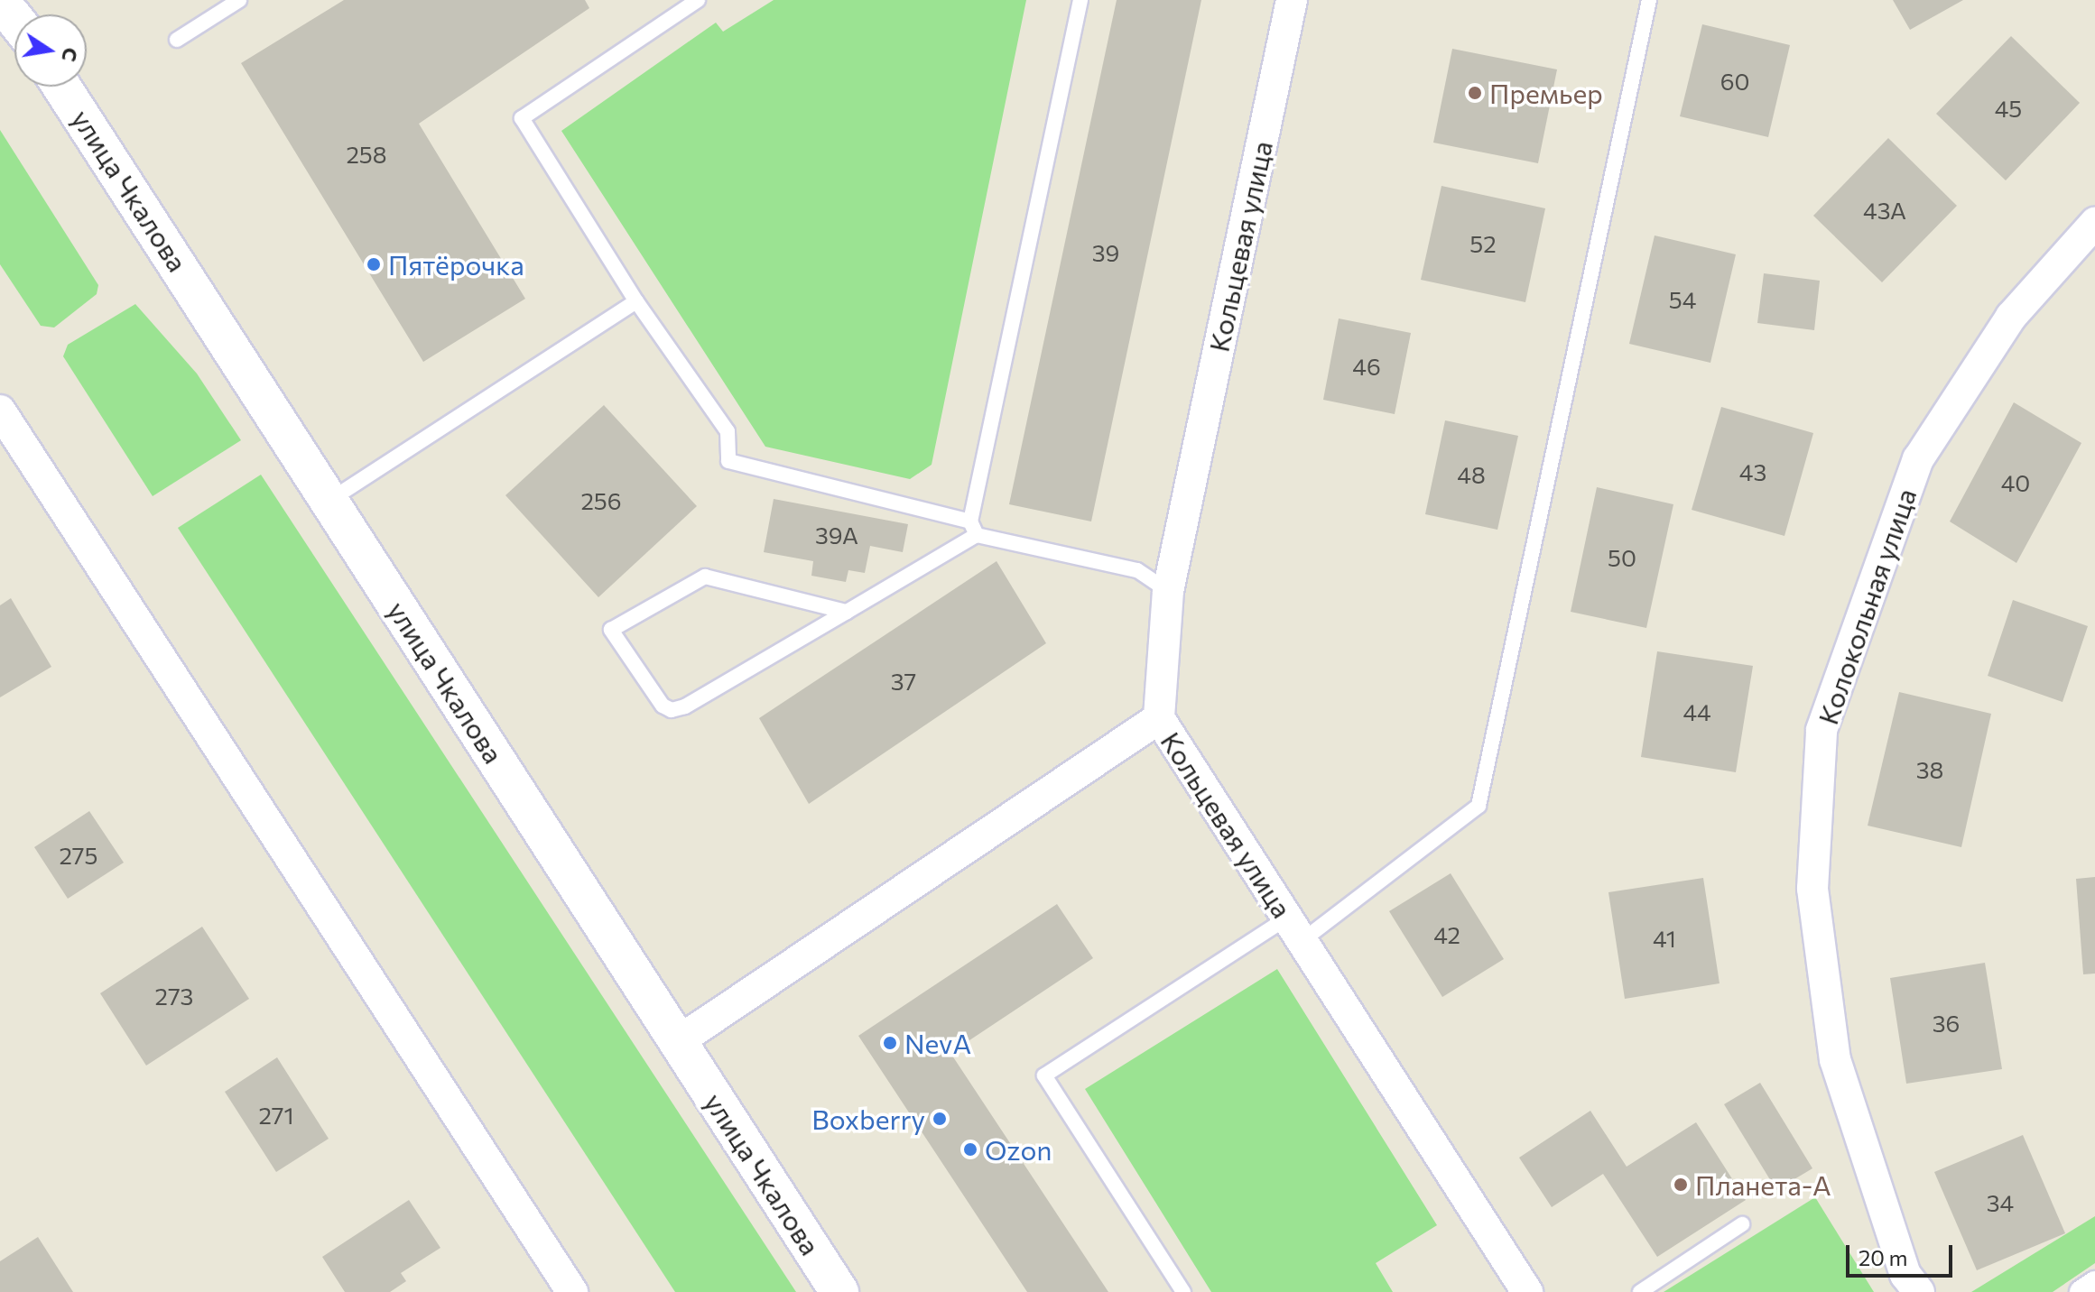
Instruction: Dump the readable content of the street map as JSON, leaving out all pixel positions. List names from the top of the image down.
{
  "streets": {
    "street": ["улица Чкалова", "Кольцевая улица", "Колокольная улица"]
  },
  "places": [
    "Премьер",
    "Пятёрочка",
    "NevA",
    "Boxberry",
    "Ozon",
    "Планета-А"
  ],
  "house_numbers": [
    "60",
    "45",
    "258",
    "43А",
    "52",
    "39",
    "54",
    "46",
    "43",
    "48",
    "40",
    "256",
    "39А",
    "50",
    "37",
    "44",
    "38",
    "275",
    "42",
    "41",
    "273",
    "36",
    "271",
    "34"
  ],
  "scale_bar": "20 m",
  "north": "right"
}
